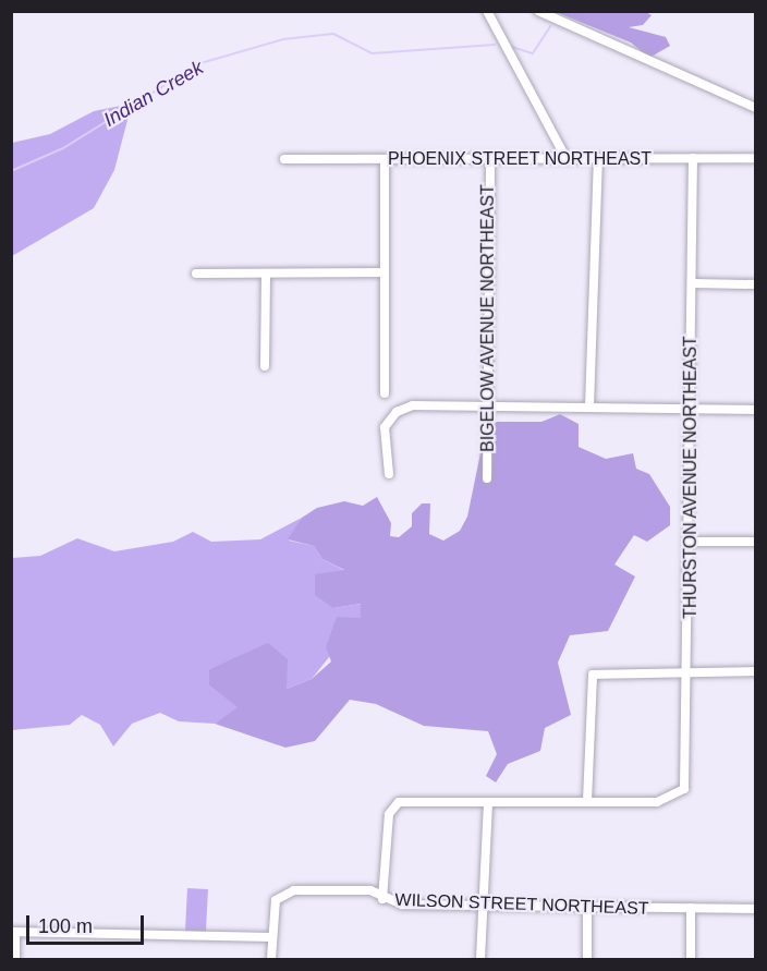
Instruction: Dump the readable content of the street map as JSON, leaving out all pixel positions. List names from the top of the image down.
{
  "streets": {
    "street": [
      "PHOENIX STREET NORTHEAST",
      "BIGELOW AVENUE NORTHEAST",
      "THURSTON AVENUE NORTHEAST",
      "WILSON STREET NORTHEAST"
    ]
  },
  "crossings": [
    ["PHOENIX STREET NORTHEAST", "BIGELOW AVENUE NORTHEAST"],
    ["PHOENIX STREET NORTHEAST", "THURSTON AVENUE NORTHEAST"]
  ],
  "water": ["Indian Creek"],
  "scale_bar": "100 m"
}
